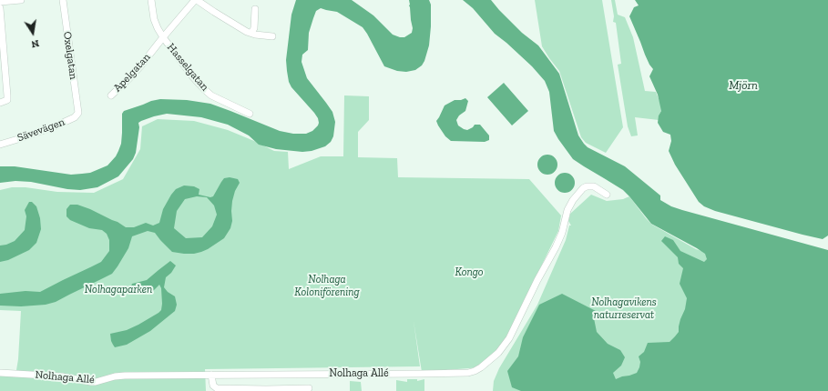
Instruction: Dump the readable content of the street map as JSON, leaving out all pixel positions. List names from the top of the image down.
{
  "streets": {
    "street": [
      "Oxelgatan",
      "Hasselgatan",
      "Apelgatan",
      "Sävevägen",
      "Nolhaga Allé"
    ]
  },
  "crossings": [
    ["Oxelgatan", "Sävevägen"],
    ["Hasselgatan", "Apelgatan"]
  ],
  "water": ["Mjörn"],
  "parks": [
    "Kongo",
    "Nolhaga Koloniförening",
    "Nolhagaparken",
    "Nolhagavikens naturreservat"
  ],
  "north": "bottom"
}
